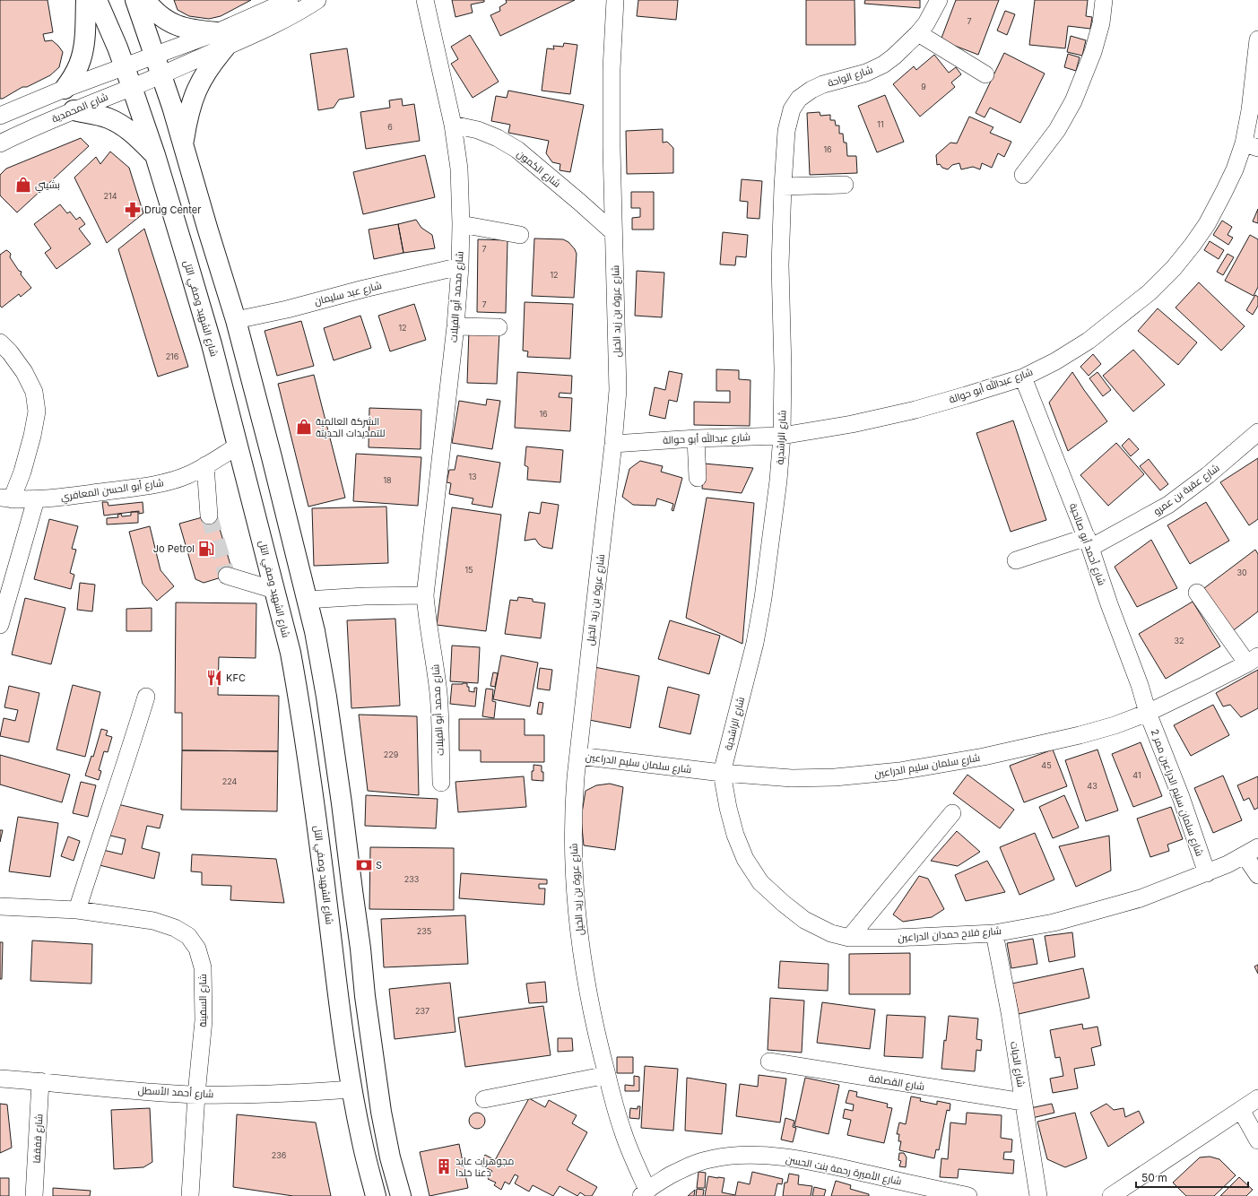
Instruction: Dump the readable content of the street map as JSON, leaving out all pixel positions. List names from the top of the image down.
{
  "streets": {
    "main road": ["شارع الشهيد وصفي التل"],
    "street": [
      "شارع الواحة",
      "شارع المحمدية",
      "شارع الكمون",
      "شارع عبد سليمان",
      "شارع محمد أبو الفيلات",
      "شارع عروة بن زيد الخيل",
      "شارع عبدالله أبو حوالة",
      "شارع الراشدية",
      "شارع أبو الحسن المعافري",
      "شارع عقبة بن عمرو",
      "شارع أحمد أبو صالحية",
      "شارع سلمان سليم الدراعين",
      "شارع سلمان سليم الدراعين ممر 2",
      "شارع فلاح حمدان الدراعين",
      "شارع السفينة",
      "شارع الديات",
      "شارع القصافة",
      "شارع أحمد الأسطل",
      "شارع قفقفا",
      "شارع الأميرة رحمة بنت الحسن"
    ]
  },
  "crossings": [
    ["شارع الواحة", "شارع الراشدية"],
    ["شارع المحمدية", "شارع الشهيد وصفي التل"],
    ["شارع الكمون", "شارع محمد أبو الفيلات"],
    ["شارع الكمون", "شارع عروة بن زيد الخيل"],
    ["شارع عبد سليمان", "شارع محمد أبو الفيلات"],
    ["شارع الشهيد وصفي التل", "شارع أبو الحسن المعافري"],
    ["شارع الشهيد وصفي التل", "شارع أحمد الأسطل"],
    ["شارع عروة بن زيد الخيل", "شارع عبدالله أبو حوالة"],
    ["شارع عروة بن زيد الخيل", "شارع سلمان سليم الدراعين"],
    ["شارع عروة بن زيد الخيل", "شارع الأميرة رحمة بنت الحسن"],
    ["شارع عبدالله أبو حوالة", "شارع الراشدية"],
    ["شارع عبدالله أبو حوالة", "شارع أحمد أبو صالحية"],
    ["شارع الراشدية", "شارع سلمان سليم الدراعين"],
    ["شارع الراشدية", "شارع فلاح حمدان الدراعين"],
    ["شارع عقبة بن عمرو", "شارع أحمد أبو صالحية"],
    ["شارع أحمد أبو صالحية", "شارع سلمان سليم الدراعين"],
    ["شارع أحمد أبو صالحية", "شارع سلمان سليم الدراعين ممر 2"],
    ["شارع سلمان سليم الدراعين", "شارع سلمان سليم الدراعين ممر 2"],
    ["شارع سلمان سليم الدراعين", "شارع فلاح حمدان الدراعين"],
    ["شارع سلمان سليم الدراعين ممر 2", "شارع فلاح حمدان الدراعين"],
    ["شارع فلاح حمدان الدراعين", "شارع الديات"],
    ["شارع السفينة", "شارع أحمد الأسطل"],
    ["شارع الديات", "شارع القصافة"],
    ["شارع أحمد الأسطل", "شارع قفقفا"]
  ],
  "places": {
    "shop": ["بشيتي", "الشركة العالمية للتمديدات الحديثة"],
    "pharmacy": ["Drug Center"],
    "fuel station": ["Jo Petrol"],
    "restaurant": ["KFC"],
    "bank": ["S"],
    "building": ["مجوهرات عايد دعنا خلدا"]
  },
  "house_numbers": [
    "7",
    "9",
    "11",
    "6",
    "16",
    "214",
    "7",
    "12",
    "7",
    "12",
    "216",
    "16",
    "13",
    "18",
    "15",
    "30",
    "32",
    "229",
    "45",
    "41",
    "224",
    "43",
    "233",
    "235",
    "237",
    "236"
  ],
  "scale_bar": "50 m"
}
